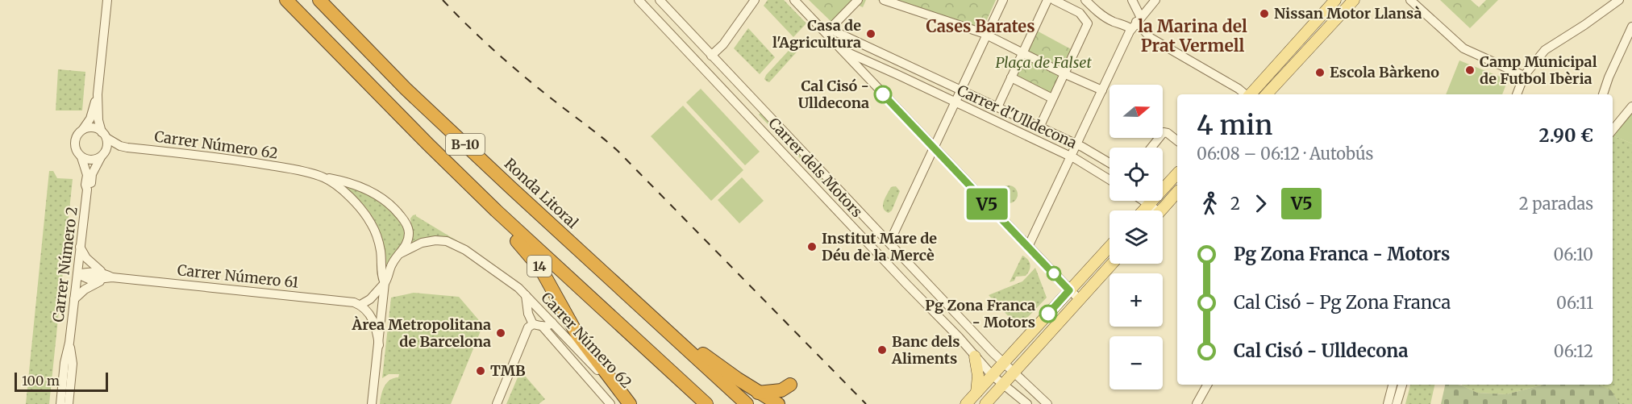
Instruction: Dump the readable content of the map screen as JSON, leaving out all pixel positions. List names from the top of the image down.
{
  "streets": {
    "highway": ["B-10", "Ronda Litoral", "14"],
    "street": [
      "Carrer d'Ulldecona",
      "Carrer Número 62",
      "Carrer dels Motors",
      "Carrer Número 2",
      "Carrer Número 61"
    ]
  },
  "crossings": [
    ["B-10", "14"],
    ["Carrer Número 62", "Carrer Número 2"],
    ["Carrer Número 62", "14"],
    ["Carrer Número 2", "Carrer Número 61"]
  ],
  "districts": ["Cases Barates", "la Marina del Prat Vermell"],
  "parks": ["Plaça de Falset"],
  "places": [
    "Nissan Motor Llansà",
    "Casa de l'Agricultura",
    "Camp Municipal de Futbol Ibèria",
    "Escola Bàrkeno",
    "Cal Cisó - Ulldecona",
    "Institut Mare de Déu de la Mercè",
    "Pg Zona Franca - Motors",
    "Àrea Metropolitana de Barcelona",
    "Banc dels Aliments",
    "TMB"
  ],
  "lines": ["bus line V5"],
  "scale_bar": "100 m",
  "north": "right",
  "page": {
    "on_map": "V5",
    "map_buttons": ["+", "−"],
    "heading": ["4 min", "06:08 – 06:12 · Autobús", "2.90 €"],
    "legs": ["2", "V5", "2 paradas"],
    "list": [
      {
        "name": "Pg Zona Franca - Motors",
        "value": "06:10"
      },
      {
        "name": "Cal Cisó - Pg Zona Franca",
        "value": "06:11"
      },
      {
        "name": "Cal Cisó - Ulldecona",
        "value": "06:12"
      }
    ],
    "scale": "100 m"
  }
}
